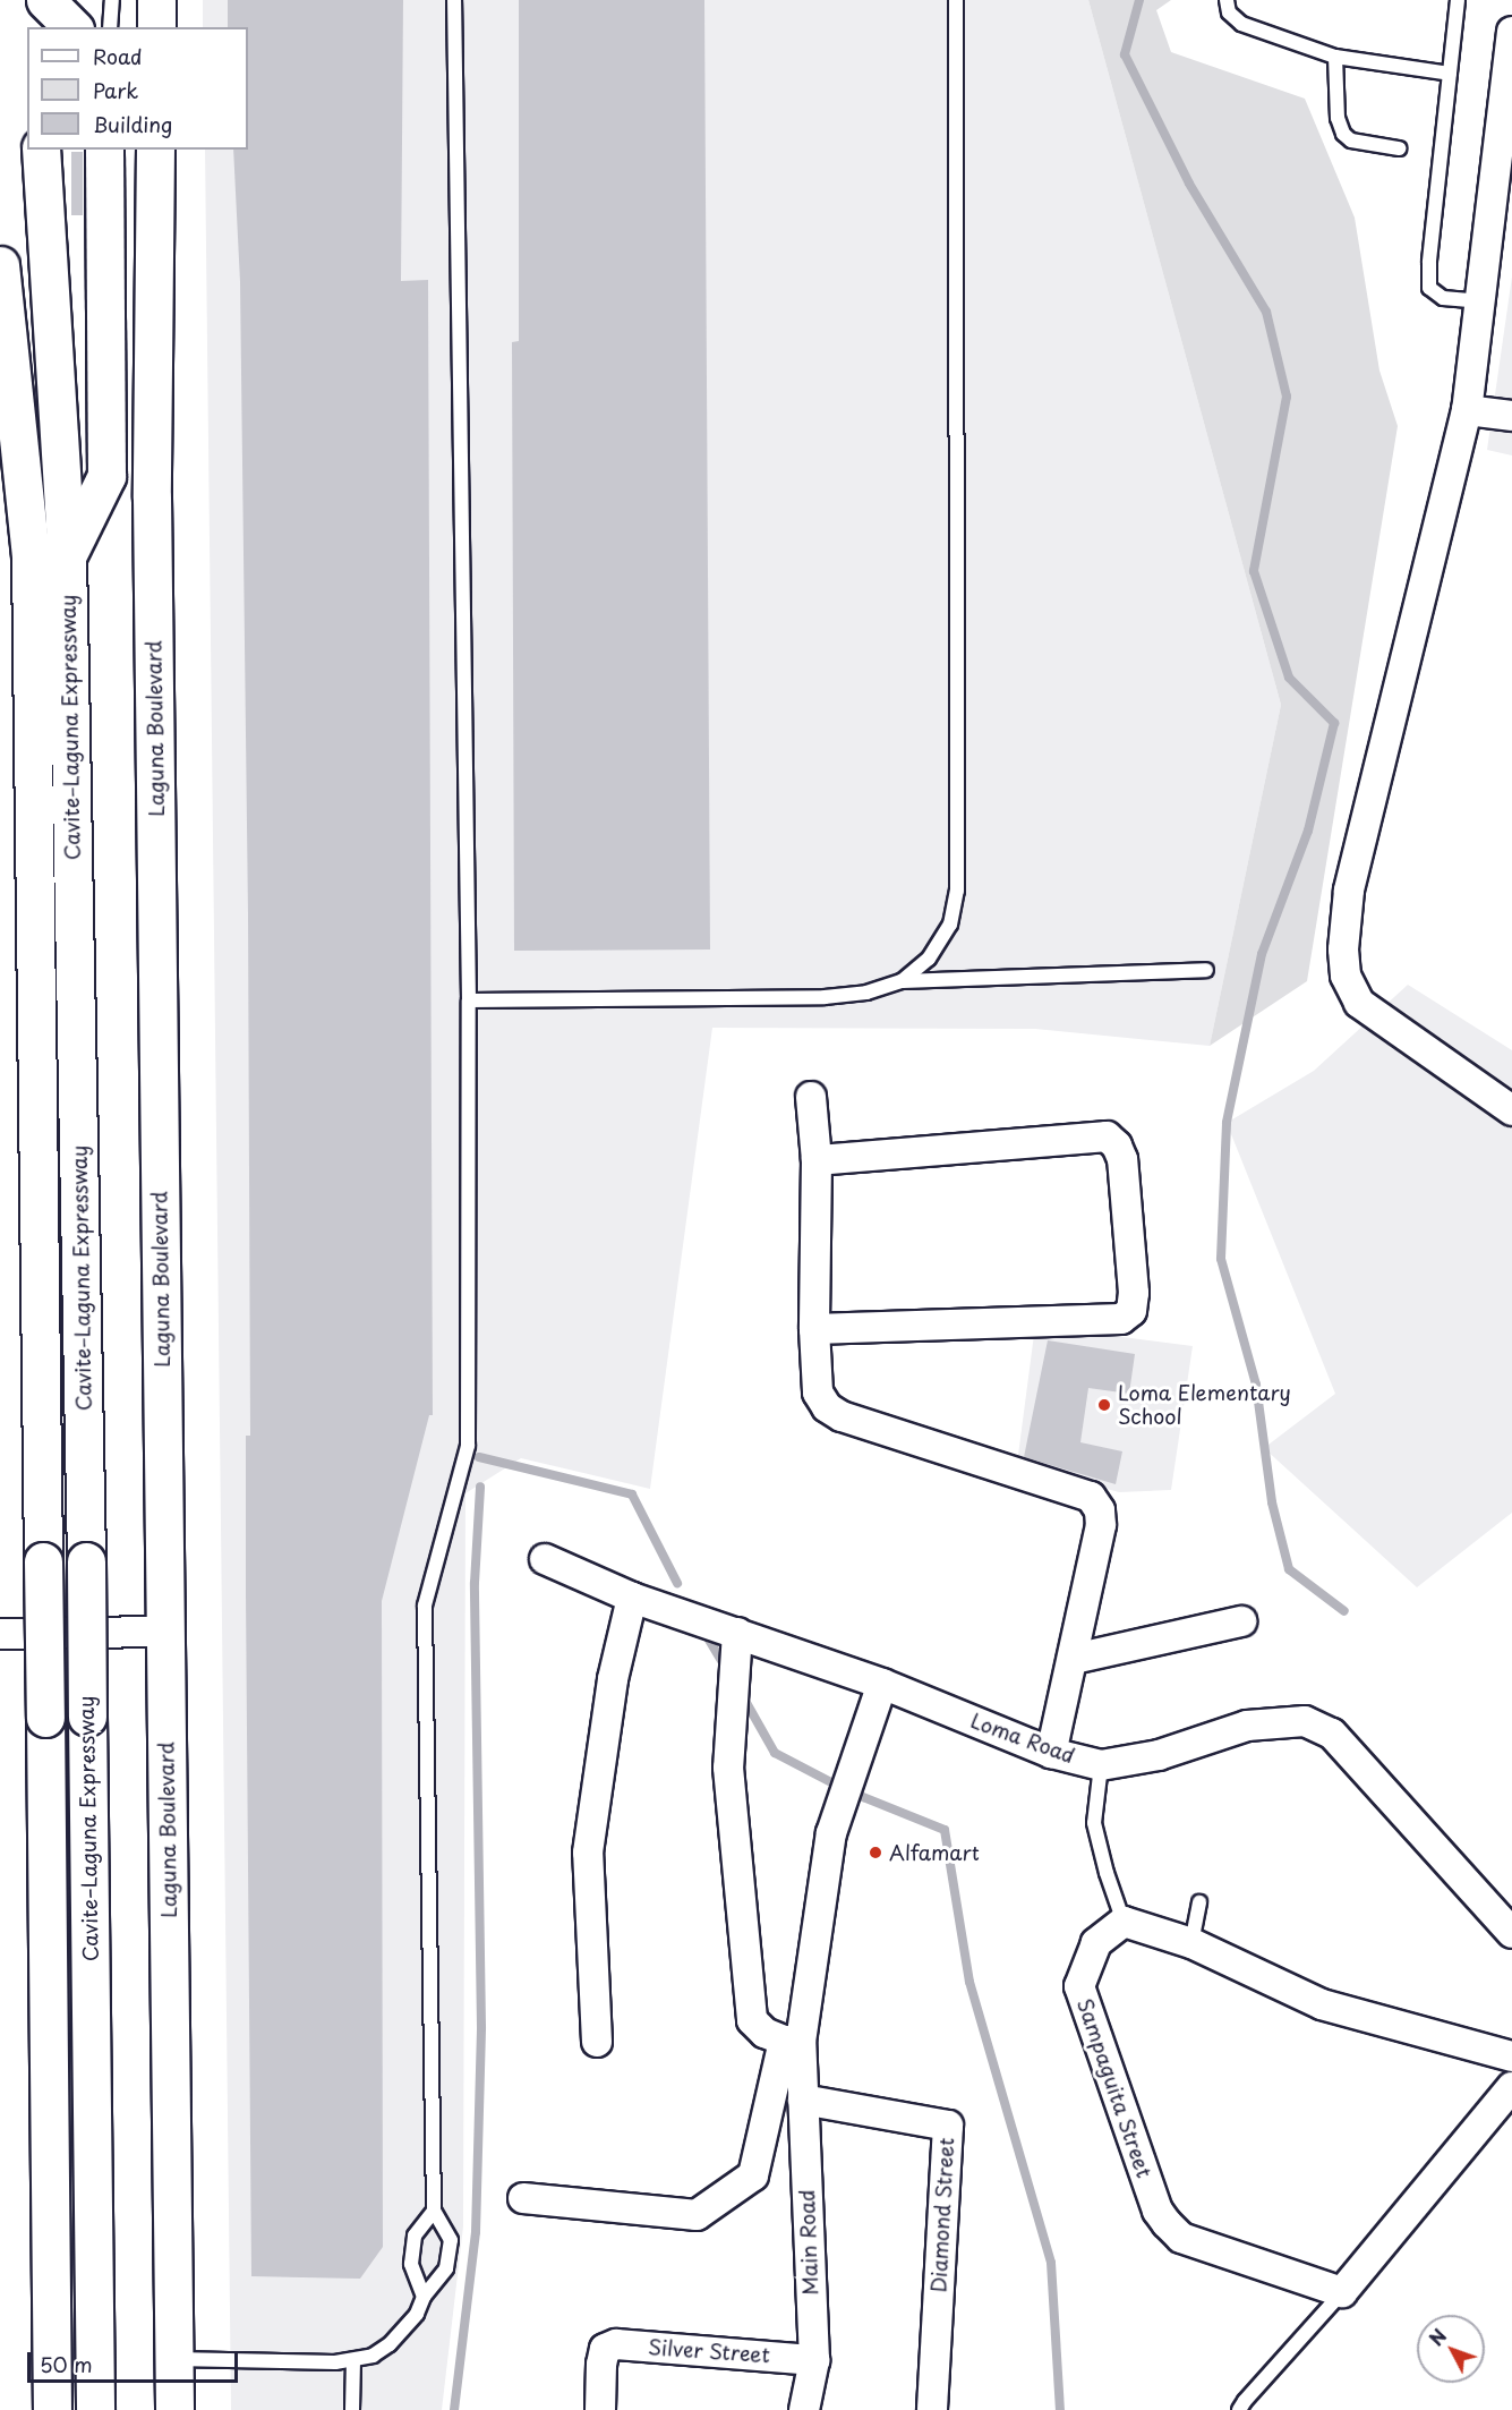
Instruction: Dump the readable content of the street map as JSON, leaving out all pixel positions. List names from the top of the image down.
{
  "streets": {
    "main road": ["Cavite–Laguna Expressway", "Laguna Boulevard"],
    "street": [
      "Loma Road",
      "Sampaguita Street",
      "Diamond Street",
      "Main Road",
      "Silver Street"
    ]
  },
  "crossings": [
    ["Diamond Street", "Main Road"],
    ["Main Road", "Silver Street"]
  ],
  "places": ["Loma Elementary School", "Alfamart"],
  "legend": ["Road", "Park", "Building"],
  "scale_bar": "50 m",
  "north": "top left"
}
